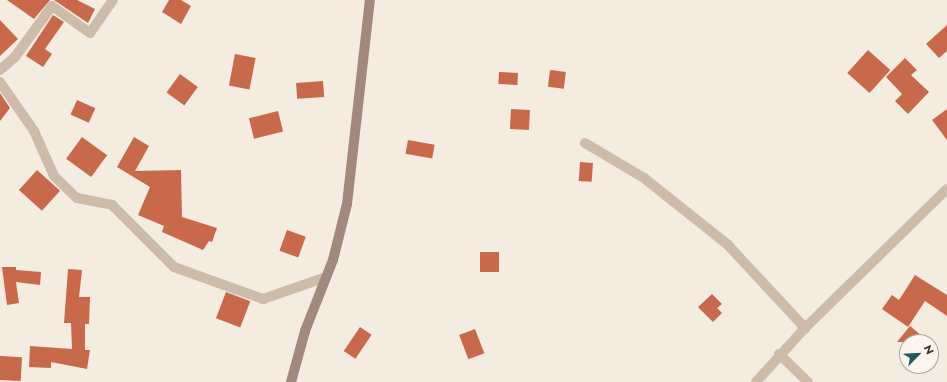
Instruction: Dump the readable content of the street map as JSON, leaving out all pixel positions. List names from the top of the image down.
{
  "north": "top right"
}
